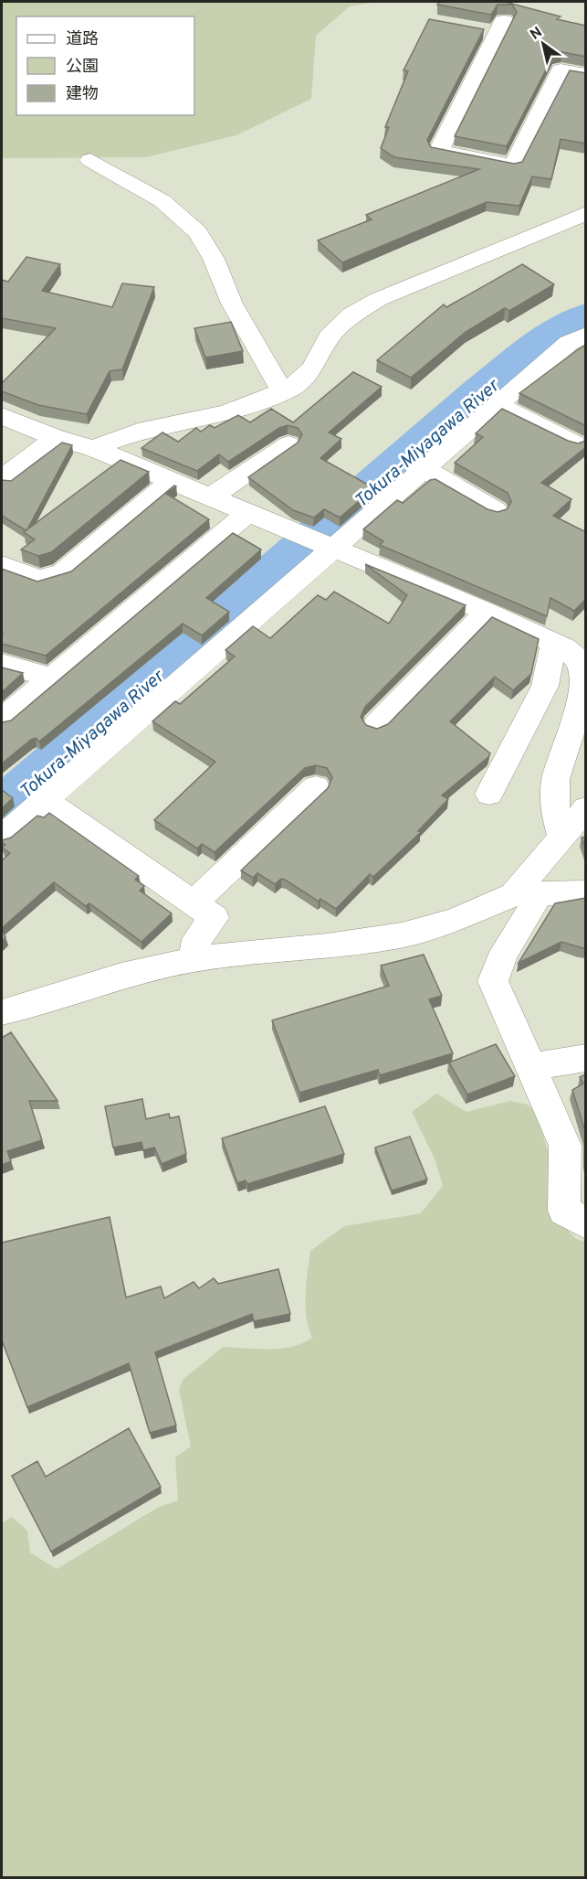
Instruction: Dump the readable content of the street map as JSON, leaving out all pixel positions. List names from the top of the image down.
{
  "water": ["Tokura-Miyagawa River"],
  "legend": ["道路", "公園", "建物"],
  "north": "top left"
}
